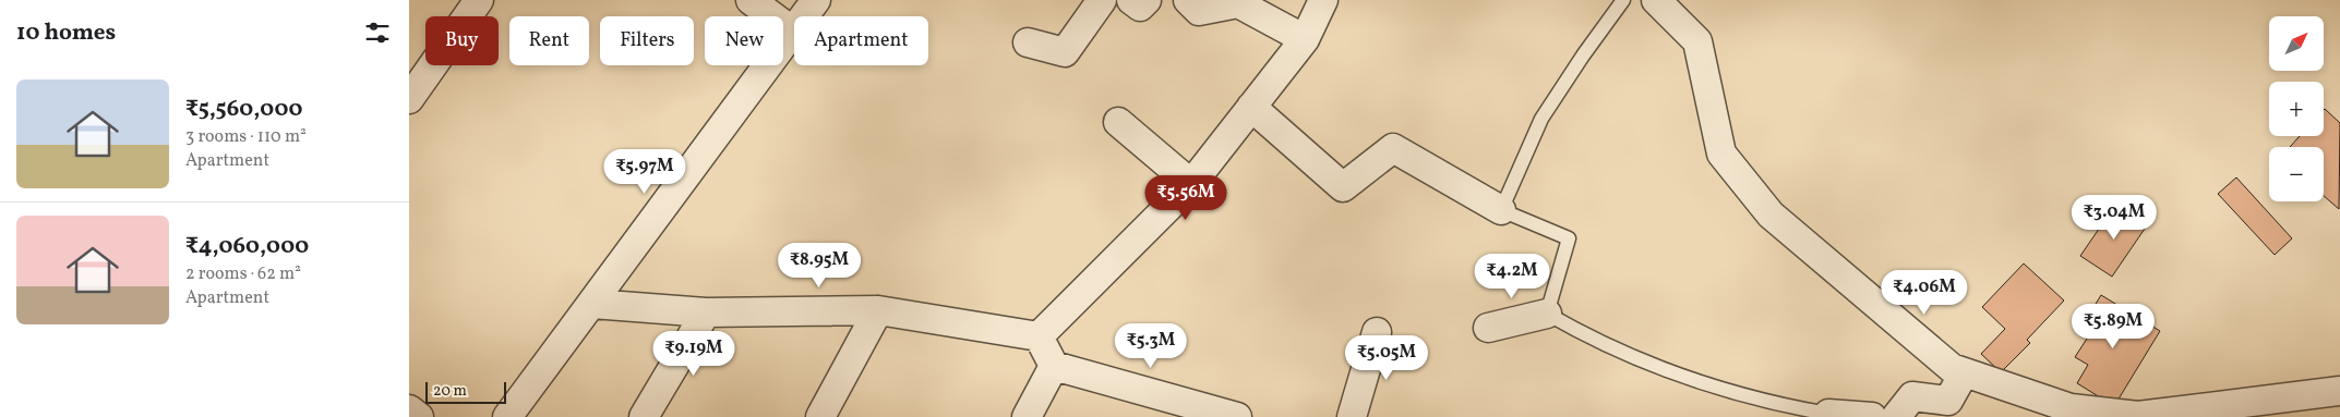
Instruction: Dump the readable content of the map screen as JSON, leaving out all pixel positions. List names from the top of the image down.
{
  "scale_bar": "20 m",
  "north": "top right",
  "page": {
    "heading": "10 homes",
    "map_buttons": ["+", "−"],
    "chip": [
      "Buy",
      "Rent",
      "Filters",
      "New",
      "Apartment"
    ],
    "list": [
      {
        "name": "₹5,560,000",
        "note": "3 rooms · 110 m² · Apartment"
      },
      {
        "name": "₹4,060,000",
        "note": "2 rooms · 62 m² · Apartment"
      }
    ],
    "price": [
      "₹5.97M",
      "₹5.56M",
      "₹3.04M",
      "₹8.95M",
      "₹4.2M",
      "₹4.06M",
      "₹5.89M",
      "₹5.3M",
      "₹9.19M",
      "₹5.05M"
    ],
    "scale": "20 m"
  }
}
